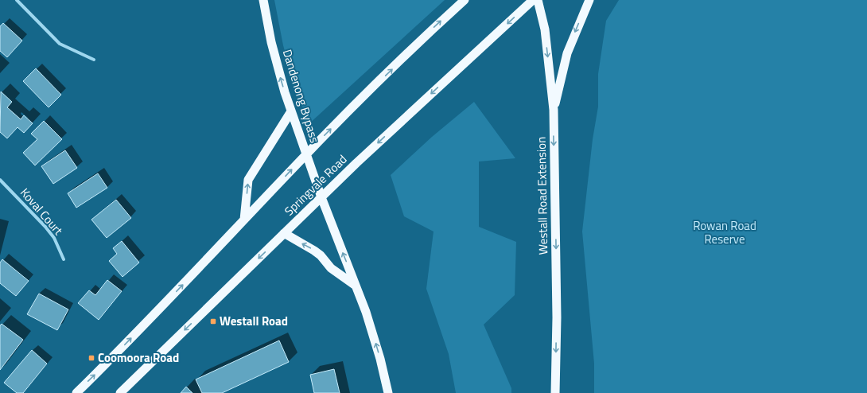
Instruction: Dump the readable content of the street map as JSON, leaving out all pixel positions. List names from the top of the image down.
{
  "streets": {
    "highway": ["Dandenong Bypass", "Springvale Road", "Westall Road Extension"],
    "street": ["Koval Court"]
  },
  "crossings": [
    ["Dandenong Bypass", "Springvale Road"]
  ],
  "one_way": ["Dandenong Bypass", "Westall Road Extension"],
  "parks": ["Rowan Road Reserve"],
  "places": {
    "transit": ["Westall Road", "Coomoora Road"]
  }
}
